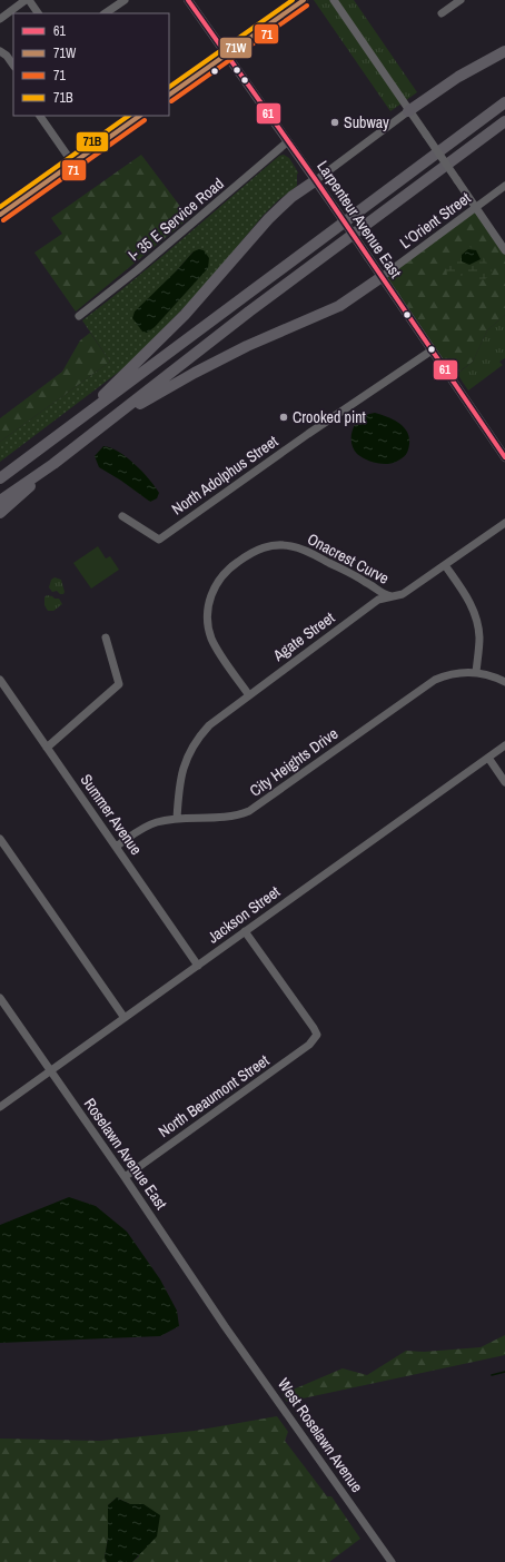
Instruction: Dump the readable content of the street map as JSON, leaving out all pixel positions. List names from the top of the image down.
{
  "streets": {
    "main road": ["Larpenteur Avenue East"],
    "street": [
      "I- 35 E Service Road",
      "L'Orient Street",
      "North Adolphus Street",
      "Onacrest Curve",
      "Agate Street",
      "City Heights Drive",
      "Summer Avenue",
      "Jackson Street",
      "North Beaumont Street",
      "Roselawn Avenue East",
      "West Roselawn Avenue"
    ]
  },
  "crossings": [
    ["I- 35 E Service Road", "Larpenteur Avenue East"],
    ["Larpenteur Avenue East", "L'Orient Street"],
    ["Larpenteur Avenue East", "North Adolphus Street"],
    ["Onacrest Curve", "Agate Street"],
    ["Agate Street", "City Heights Drive"],
    ["City Heights Drive", "Summer Avenue"],
    ["Summer Avenue", "Jackson Street"],
    ["Jackson Street", "North Beaumont Street"],
    ["Jackson Street", "Roselawn Avenue East"],
    ["North Beaumont Street", "Roselawn Avenue East"],
    ["Roselawn Avenue East", "West Roselawn Avenue"]
  ],
  "places": ["Subway", "Crooked pint"],
  "lines": [
    "transit line 61",
    "transit line 71W",
    "transit line 71B",
    "transit line 71"
  ],
  "legend": [
    "61",
    "71W",
    "71",
    "71B"
  ]
}
